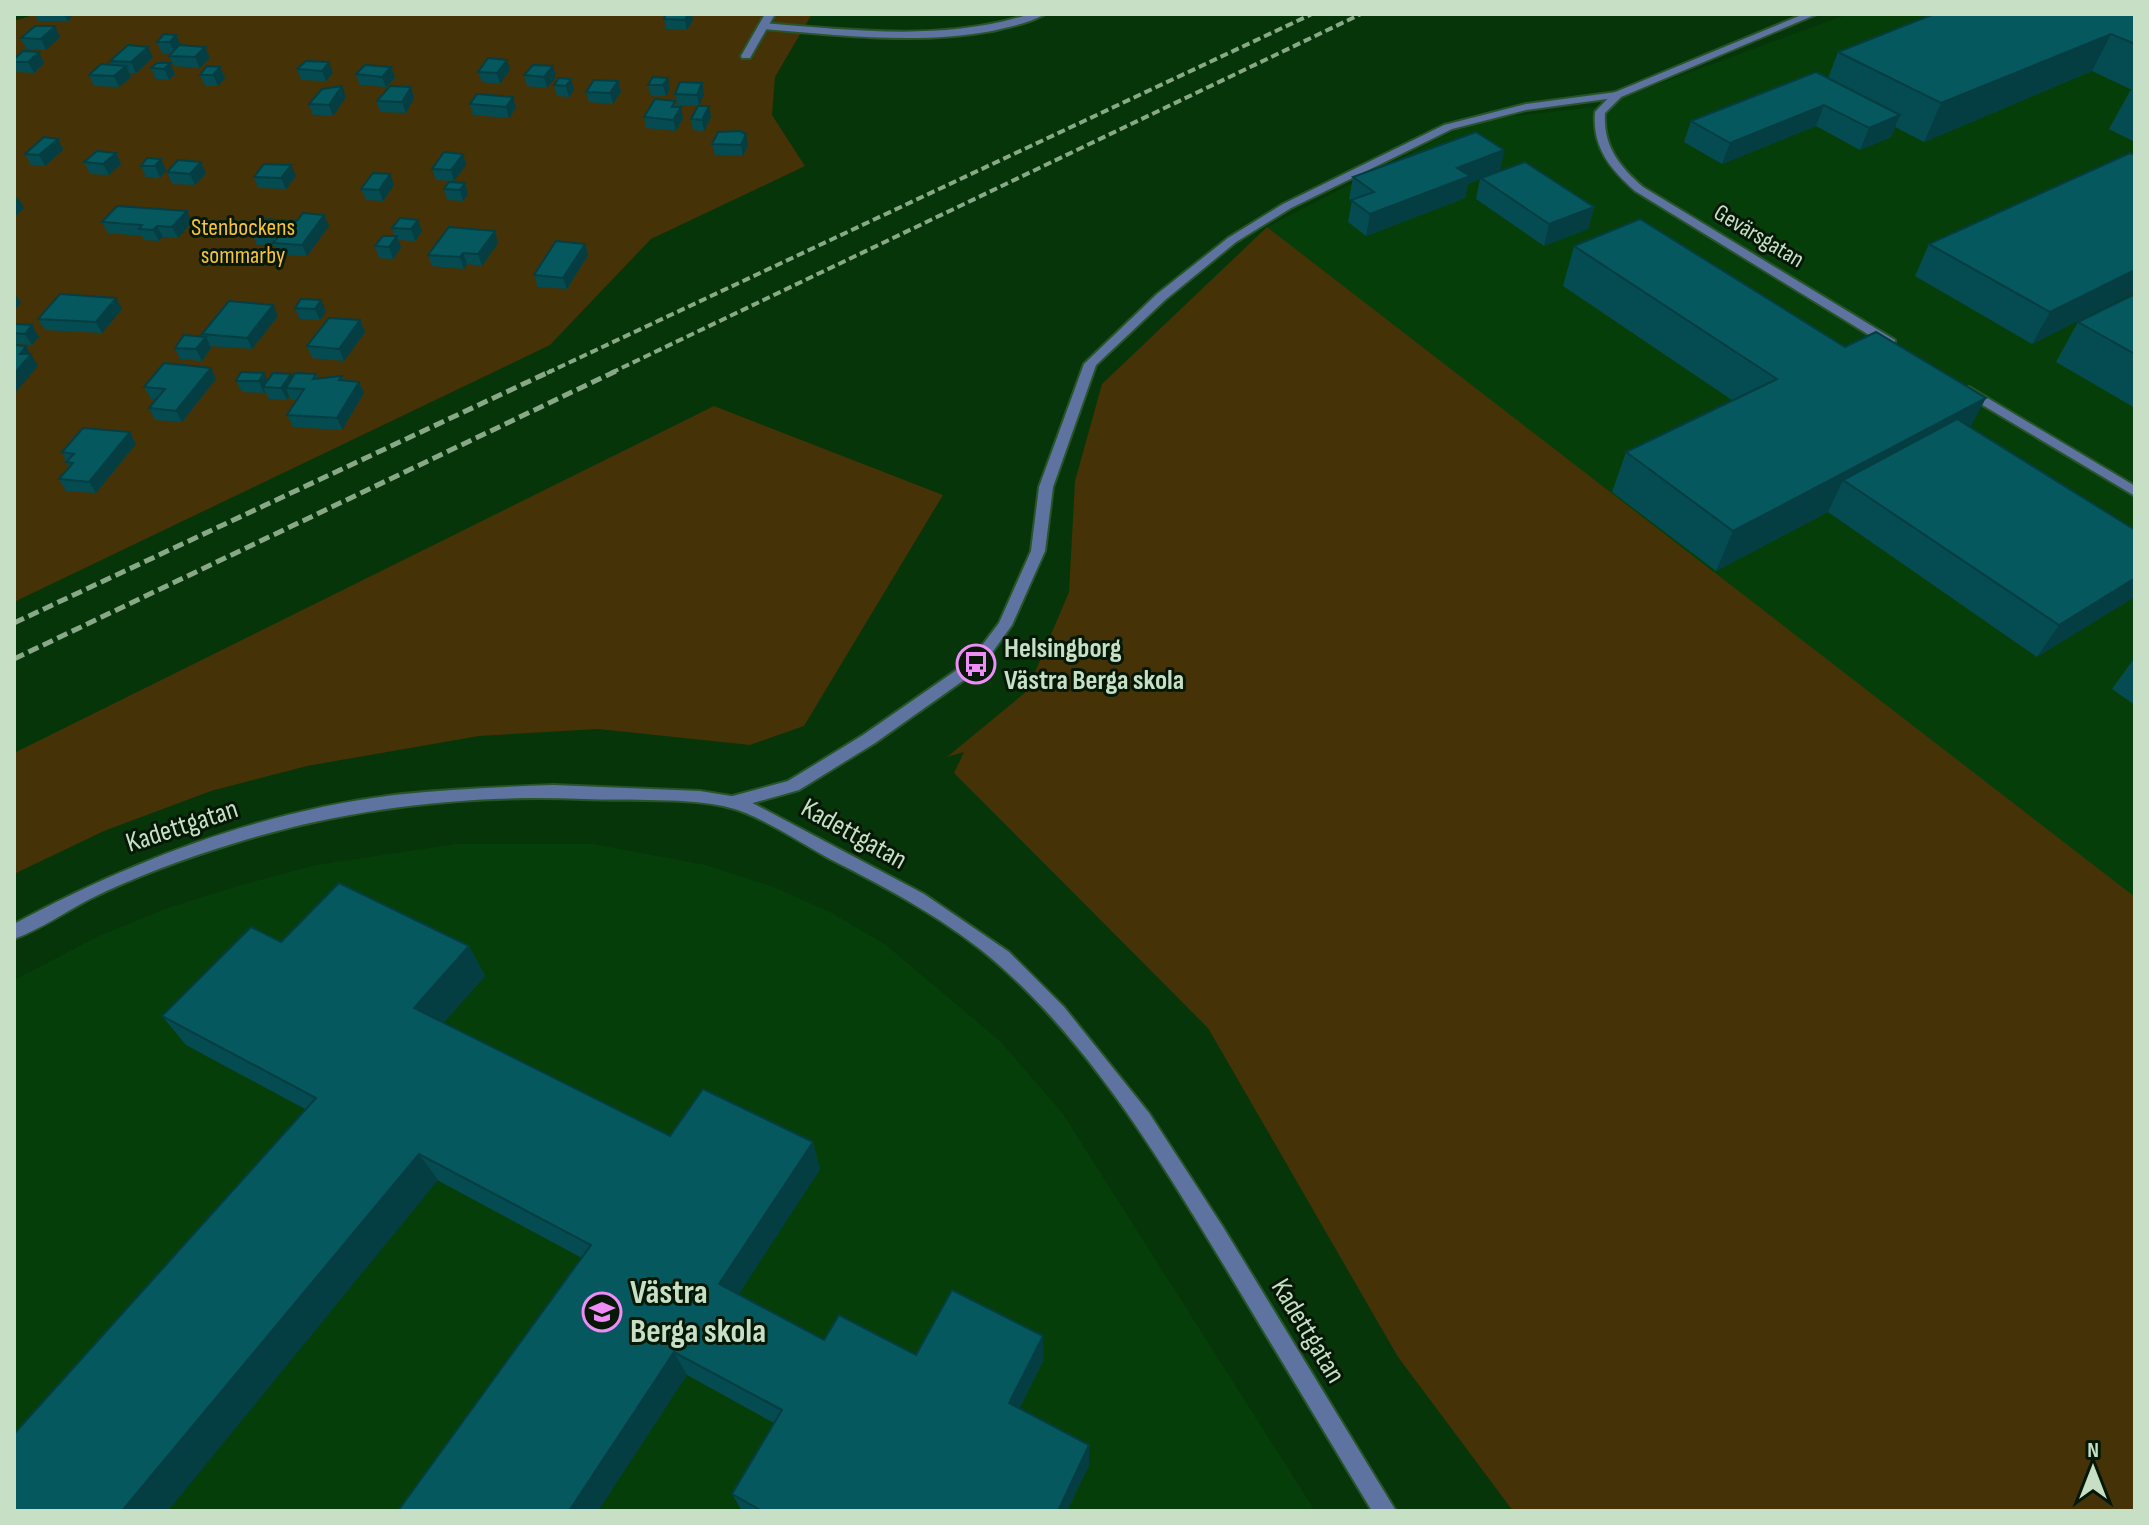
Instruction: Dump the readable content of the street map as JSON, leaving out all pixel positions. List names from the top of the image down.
{
  "streets": {
    "street": ["Gevärsgatan", "Kadettgatan"]
  },
  "parks": ["Stenbockens sommarby"],
  "places": {
    "bus stop": ["Helsingborg Västra Berga skola"],
    "school or university": ["Västra Berga skola"]
  },
  "north": "top"
}
